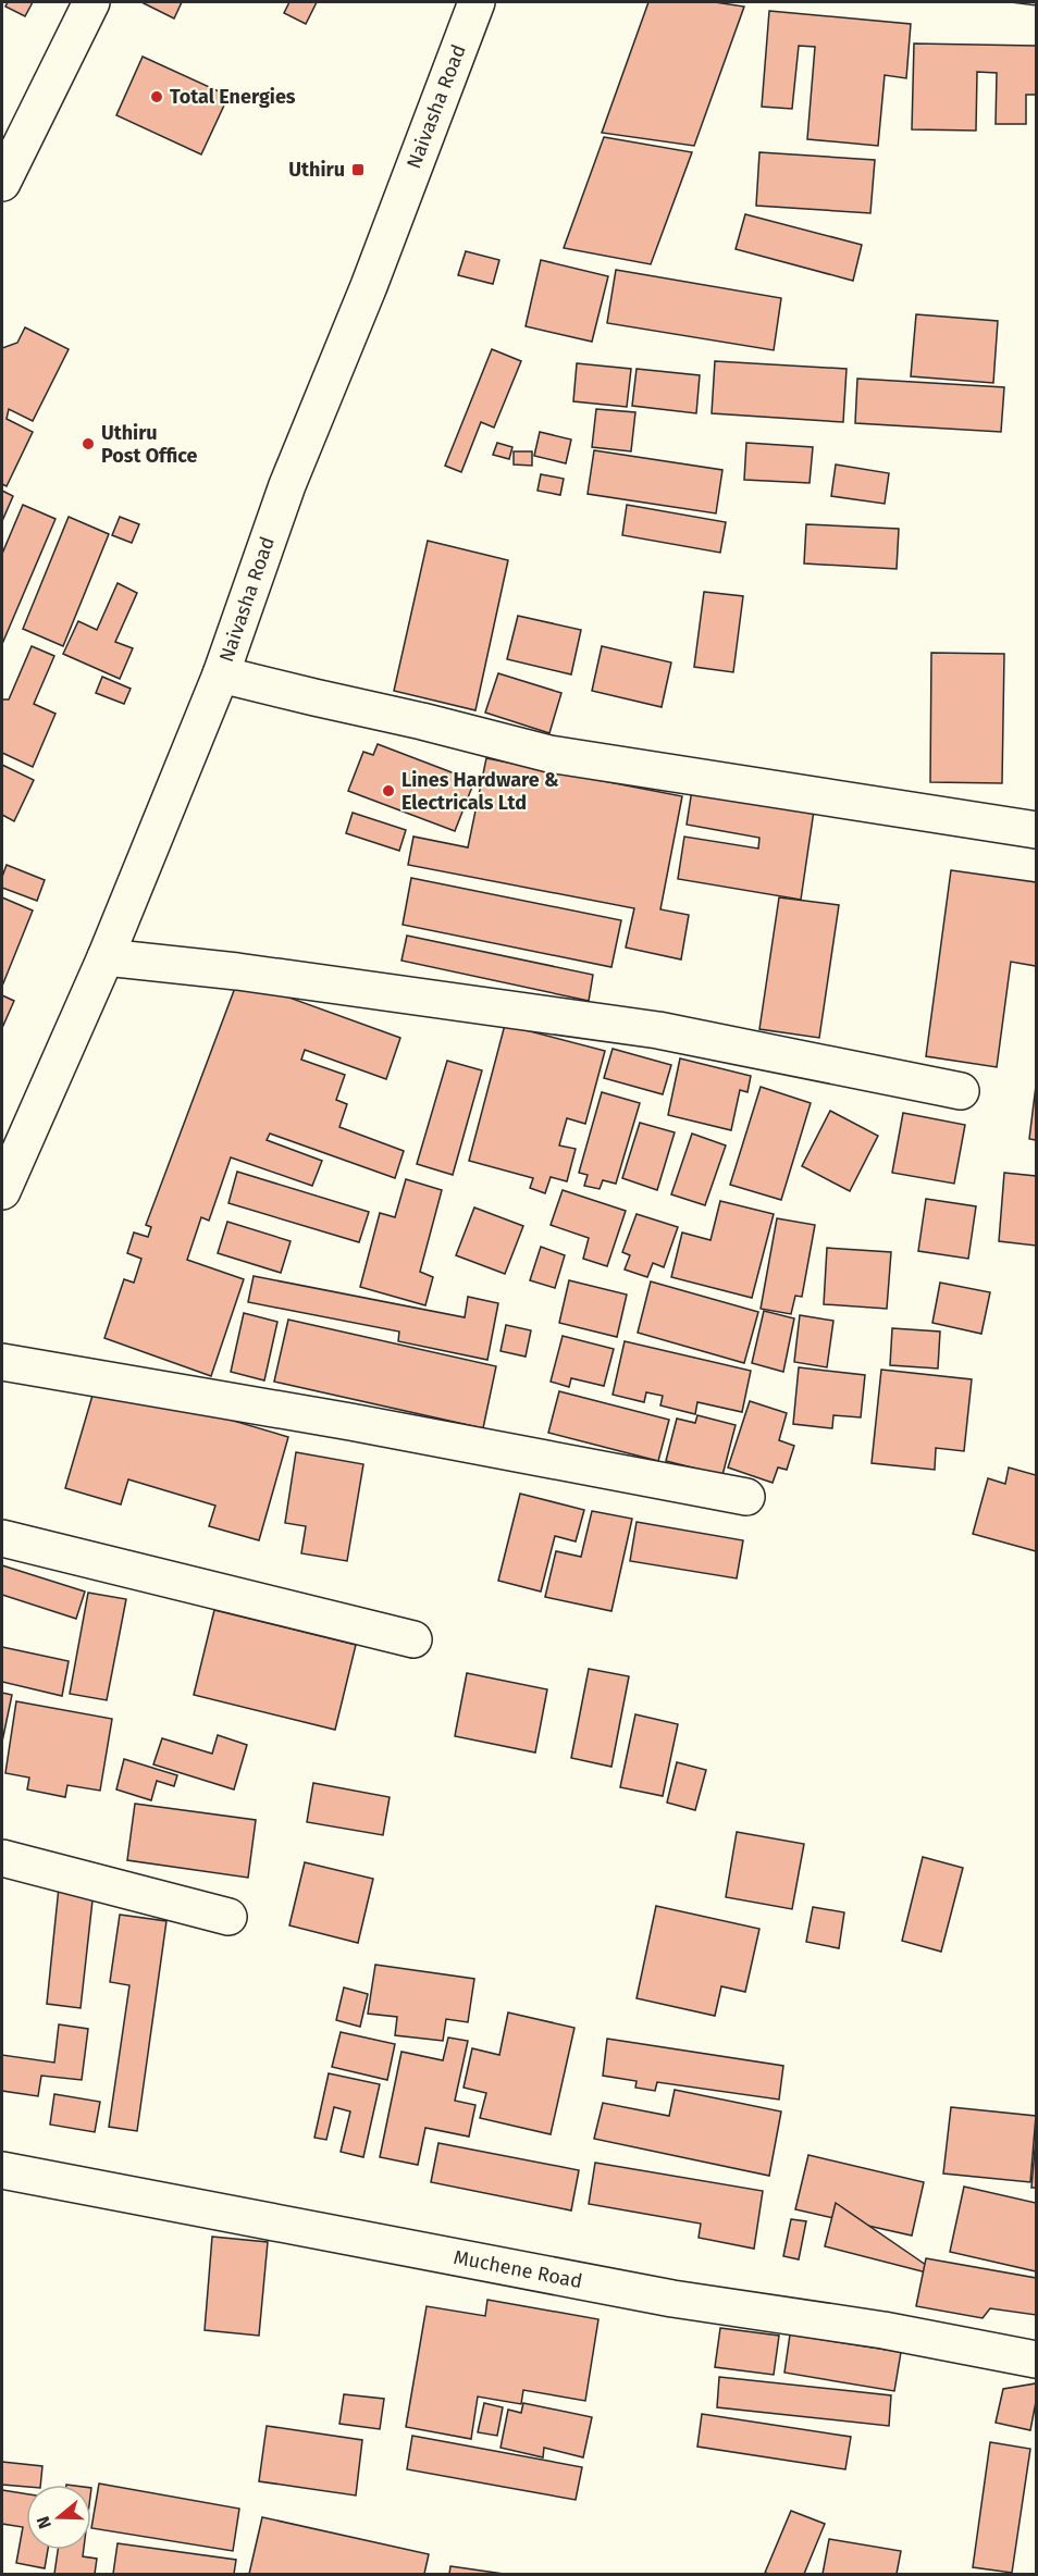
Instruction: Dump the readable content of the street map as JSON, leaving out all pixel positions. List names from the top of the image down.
{
  "streets": {
    "street": ["Naivasha Road", "Muchene Road"]
  },
  "places": {
    "other": ["Total Energies", "Uthiru Post Office", "Lines Hardware & Electricals Ltd"],
    "transit": ["Uthiru"]
  },
  "north": "left"
}
